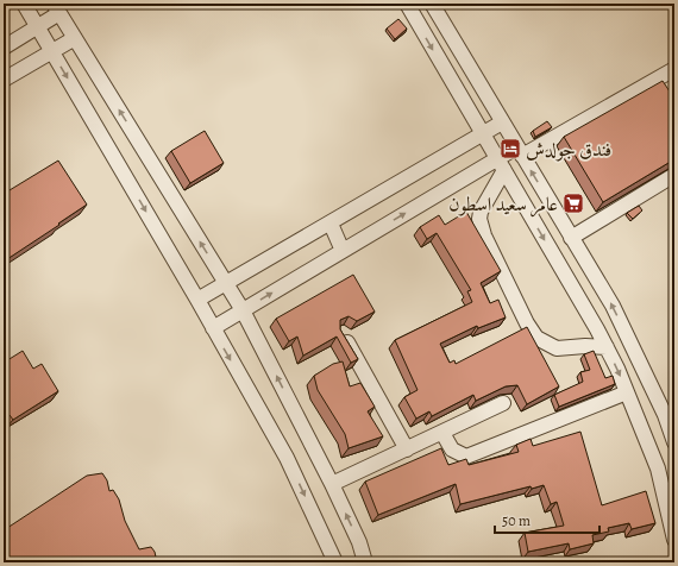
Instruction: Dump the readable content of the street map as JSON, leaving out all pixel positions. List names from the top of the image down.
{
  "places": {
    "hotel": ["فندق جولدش"],
    "supermarket": ["عامر سعيد اسطون"]
  },
  "scale_bar": "50 m"
}
